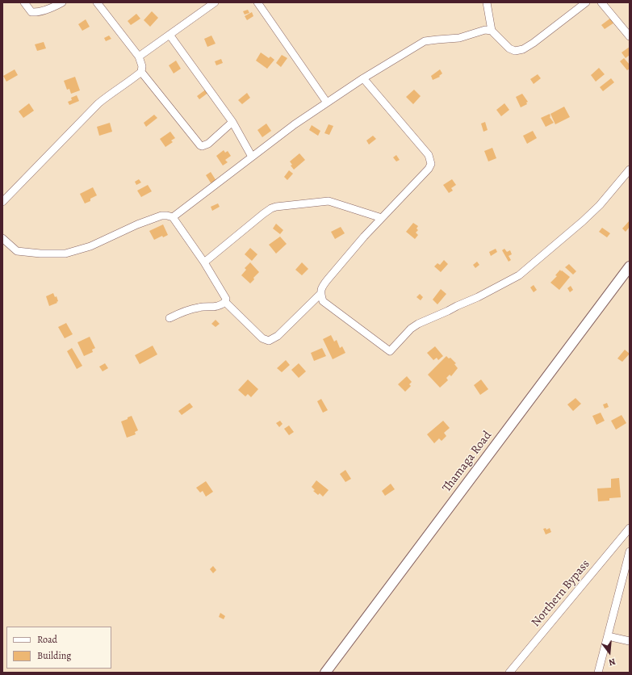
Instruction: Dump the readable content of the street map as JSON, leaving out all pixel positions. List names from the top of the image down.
{
  "streets": {
    "main road": ["Thamaga Road"],
    "street": ["Northern Bypass"]
  },
  "legend": ["Road", "Building"],
  "north": "bottom"
}
